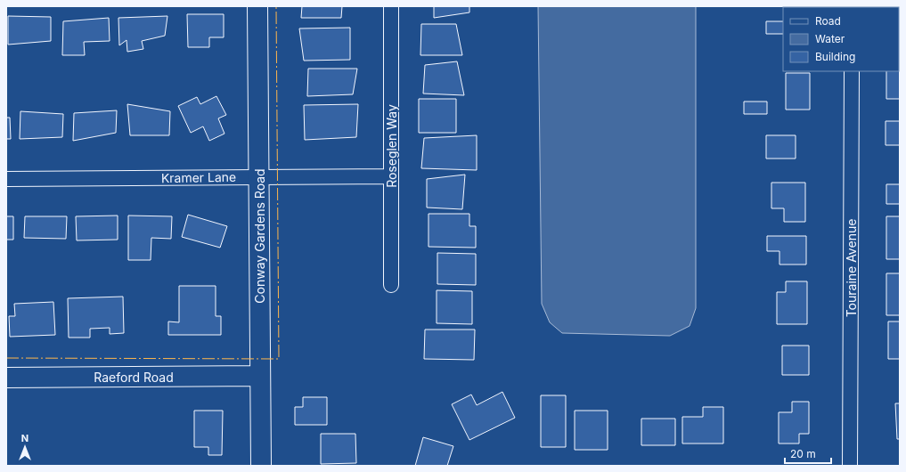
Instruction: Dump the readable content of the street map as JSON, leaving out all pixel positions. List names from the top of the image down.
{
  "streets": {
    "street": [
      "Roseglen Way",
      "Kramer Lane",
      "Conway Gardens Road",
      "Touraine Avenue",
      "Raeford Road"
    ]
  },
  "crossings": [
    ["Roseglen Way", "Kramer Lane"],
    ["Kramer Lane", "Conway Gardens Road"],
    ["Conway Gardens Road", "Raeford Road"]
  ],
  "legend": ["Road", "Water", "Building"],
  "scale_bar": "20 m",
  "north": "top"
}
